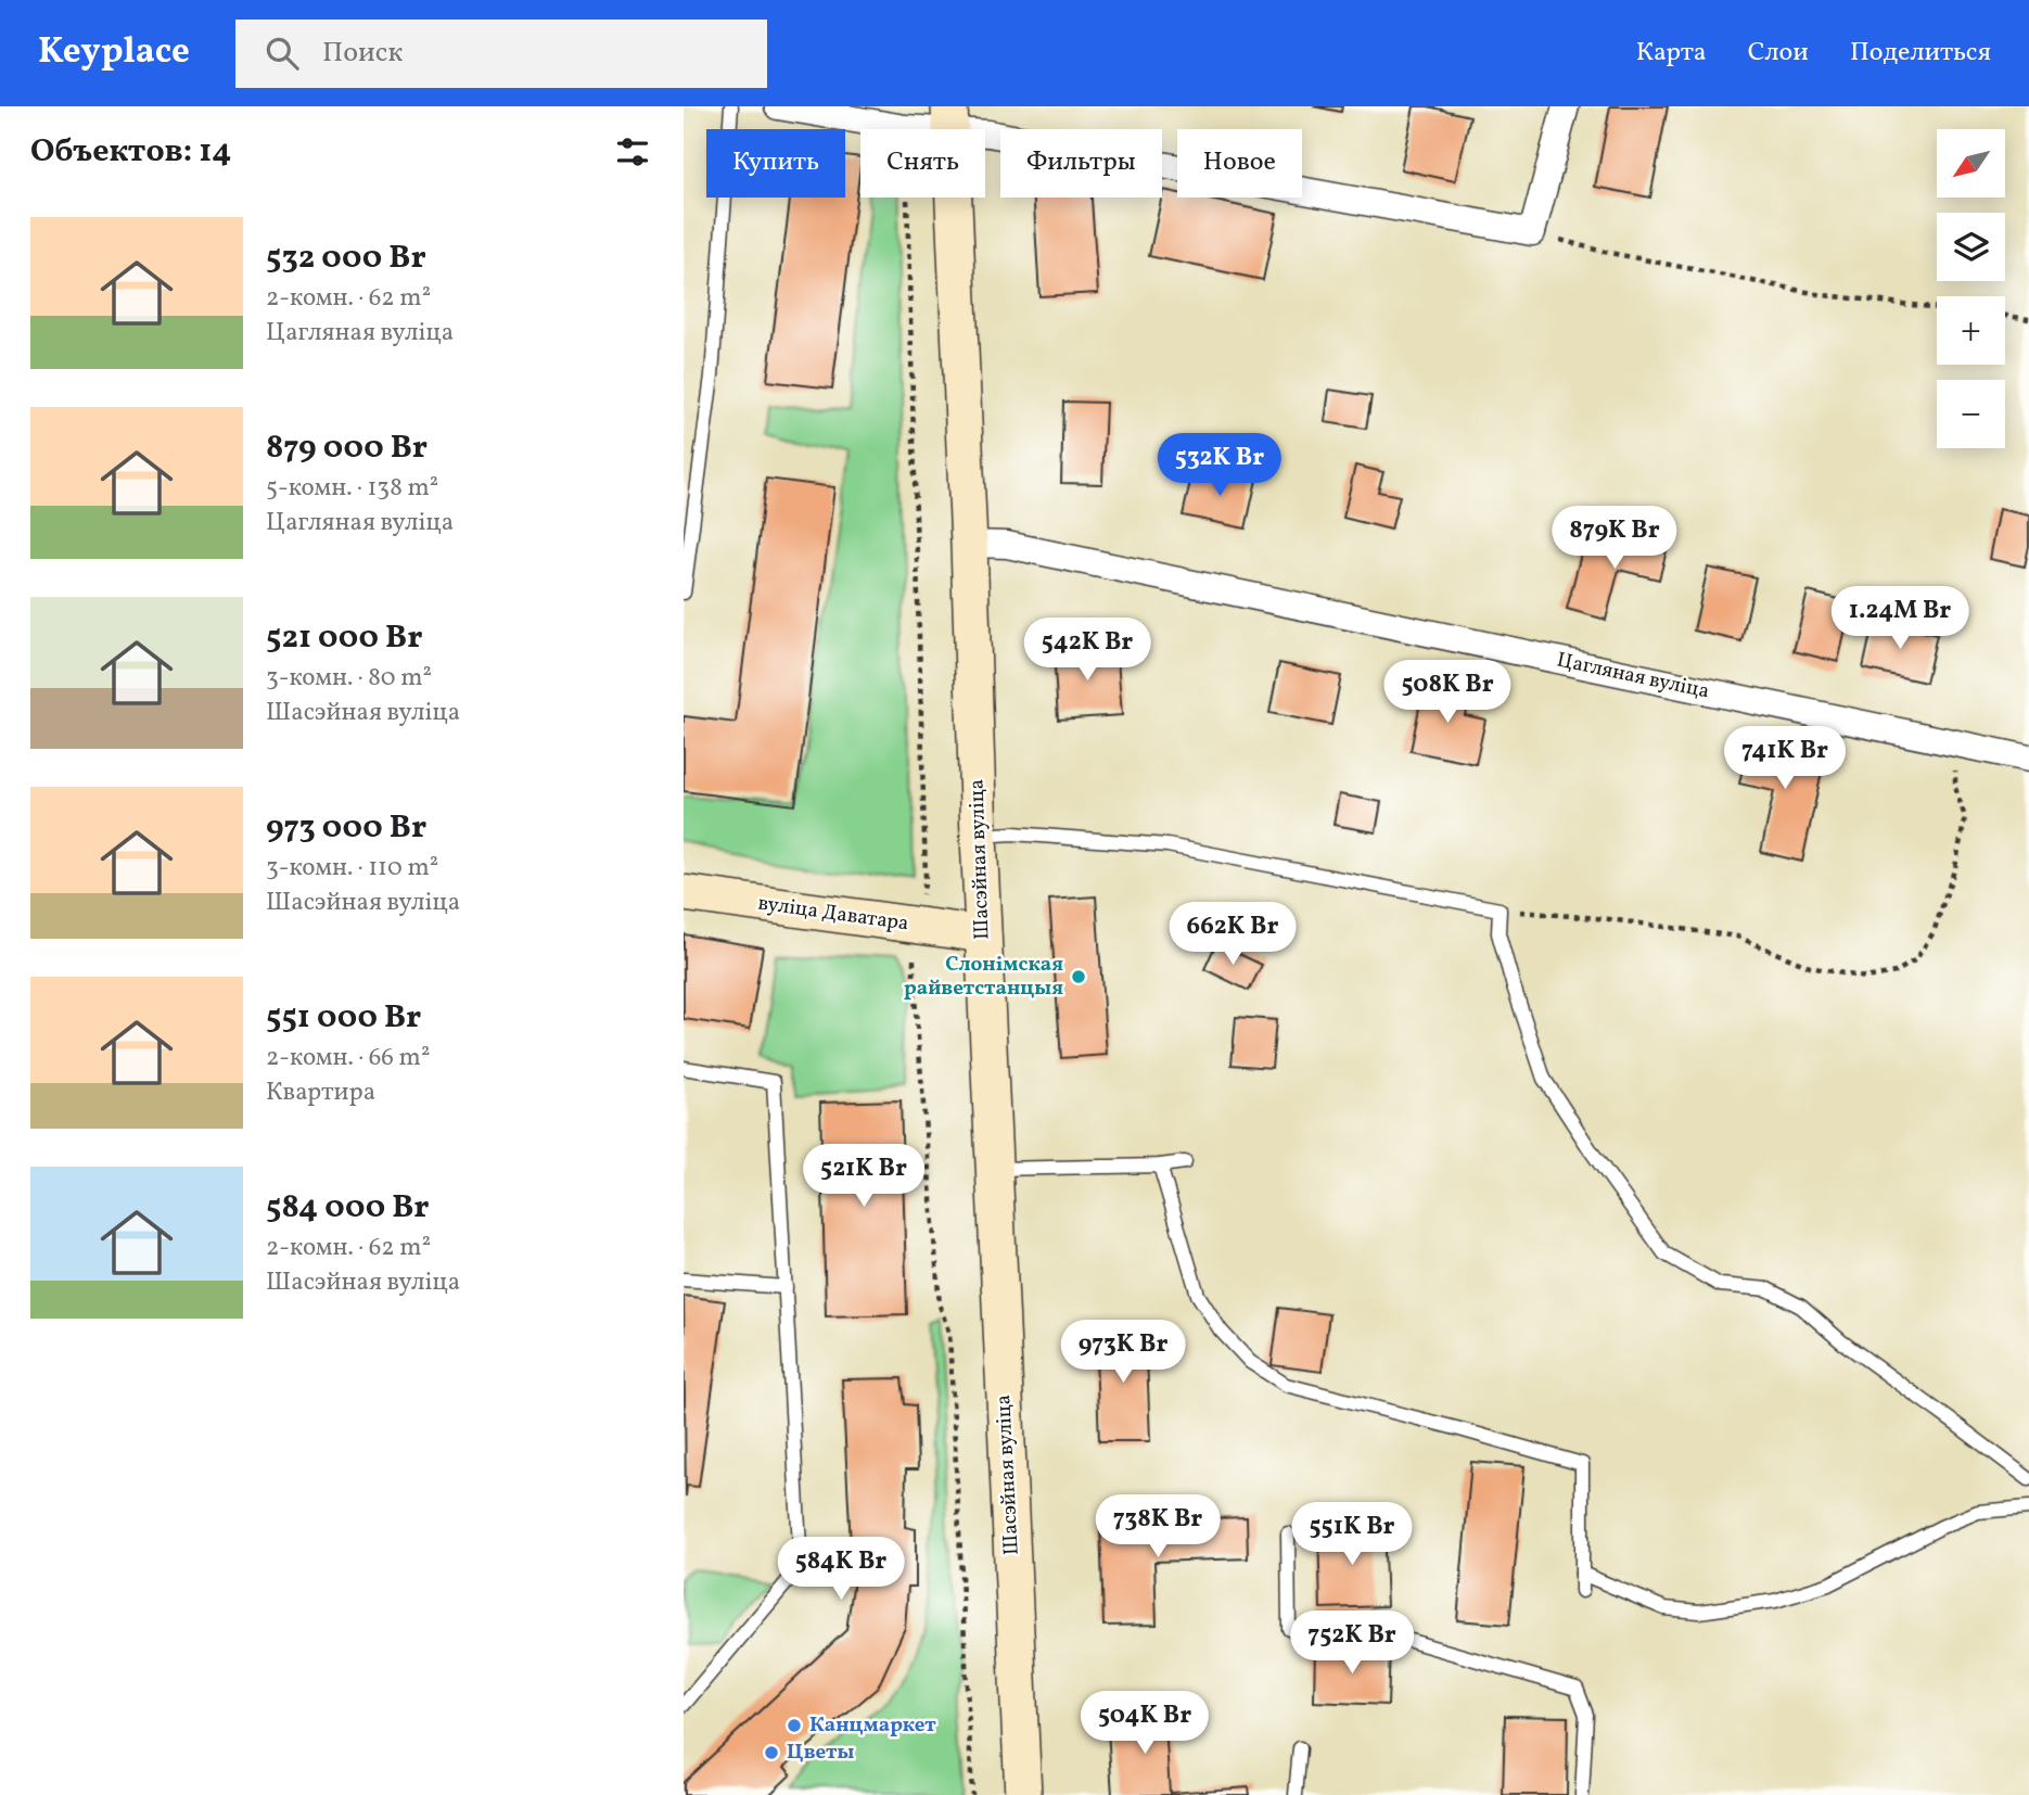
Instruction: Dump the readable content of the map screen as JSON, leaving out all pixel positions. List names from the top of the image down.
{
  "streets": {
    "main road": ["Шасэйная вуліца", "вуліца Даватара"],
    "street": ["Цагляная вуліца"]
  },
  "crossings": [
    ["Цагляная вуліца", "Шасэйная вуліца"],
    ["Шасэйная вуліца", "вуліца Даватара"]
  ],
  "places": ["Слонімская райветстанцыя", "Канцмаркет", "Цветы"],
  "north": "bottom left",
  "page": {
    "header": "Keyplace",
    "search": "Поиск",
    "nav": ["Карта", "Слои", "Поделиться"],
    "heading": "Объектов: 14",
    "map_buttons": ["+", "−"],
    "chip": [
      "Купить",
      "Снять",
      "Фильтры",
      "Новое"
    ],
    "list": [
      {
        "name": "532 000 Br",
        "note": "2-комн. · 62 m² · Цагляная вуліца"
      },
      {
        "name": "879 000 Br",
        "note": "5-комн. · 138 m² · Цагляная вуліца"
      },
      {
        "name": "521 000 Br",
        "note": "3-комн. · 80 m² · Шасэйная вуліца"
      },
      {
        "name": "973 000 Br",
        "note": "3-комн. · 110 m² · Шасэйная вуліца"
      },
      {
        "name": "551 000 Br",
        "note": "2-комн. · 66 m² · Квартира"
      },
      {
        "name": "584 000 Br",
        "note": "2-комн. · 62 m² · Шасэйная вуліца"
      }
    ],
    "price": [
      "532K Br",
      "879K Br",
      "1.24M Br",
      "542K Br",
      "508K Br",
      "741K Br",
      "662K Br",
      "521K Br",
      "973K Br",
      "738K Br",
      "551K Br",
      "584K Br",
      "752K Br",
      "504K Br"
    ]
  }
}
